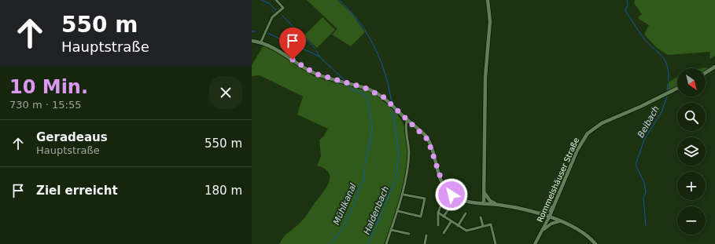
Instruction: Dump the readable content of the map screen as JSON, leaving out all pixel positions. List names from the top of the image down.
{
  "streets": {
    "main road": ["Rommelshäuser Straße"]
  },
  "water": ["Beibach", "Mühlkanal", "Haldenbach"],
  "north": "bottom right",
  "page": {
    "turn": ["550 m", "Hauptstraße"],
    "heading": ["10 Min.", "730 m · 15:55"],
    "map_buttons": ["+", "−"],
    "list": [
      {
        "name": "Geradeaus",
        "note": "Hauptstraße",
        "value": "550 m"
      },
      {
        "name": "Ziel erreicht",
        "value": "180 m"
      }
    ]
  }
}
